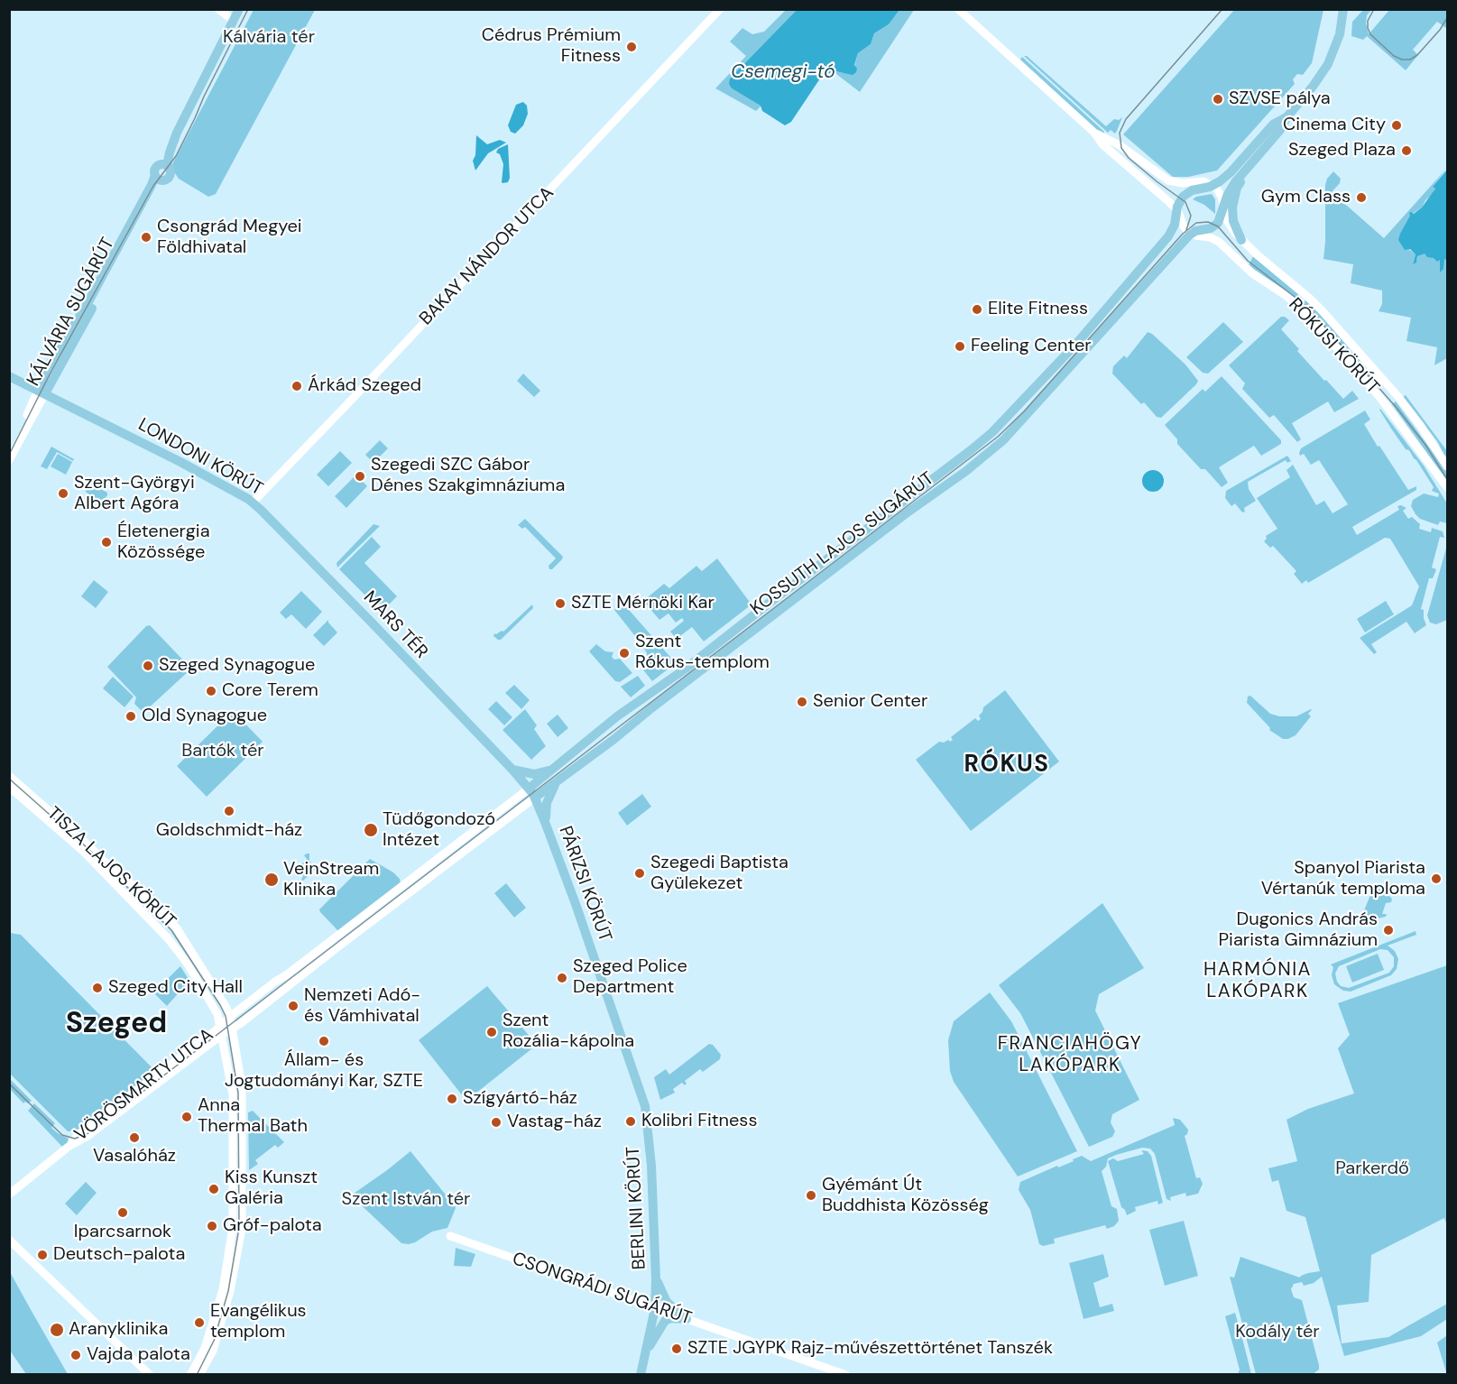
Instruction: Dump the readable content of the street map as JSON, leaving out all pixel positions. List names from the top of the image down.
{
  "streets": {
    "main road": [
      "KÁLVÁRIA SUGÁRÚT",
      "LONDONI KÖRÚT",
      "KOSSUTH LAJOS SUGÁRÚT",
      "MARS TÉR",
      "PÁRIZSI KÖRÚT",
      "BERLINI KÖRÚT"
    ],
    "street": [
      "BAKAY NÁNDOR UTCA",
      "RÓKUSI KÖRÚT",
      "TISZA LAJOS KÖRÚT",
      "VÖRÖSMARTY UTCA",
      "CSONGRÁDI SUGÁRÚT"
    ]
  },
  "crossings": [
    ["BAKAY NÁNDOR UTCA", "LONDONI KÖRÚT"],
    ["KÁLVÁRIA SUGÁRÚT", "LONDONI KÖRÚT"],
    ["RÓKUSI KÖRÚT", "KOSSUTH LAJOS SUGÁRÚT"],
    ["LONDONI KÖRÚT", "MARS TÉR"],
    ["KOSSUTH LAJOS SUGÁRÚT", "TISZA LAJOS KÖRÚT"],
    ["KOSSUTH LAJOS SUGÁRÚT", "PÁRIZSI KÖRÚT"],
    ["KOSSUTH LAJOS SUGÁRÚT", "VÖRÖSMARTY UTCA"],
    ["MARS TÉR", "PÁRIZSI KÖRÚT"],
    ["TISZA LAJOS KÖRÚT", "VÖRÖSMARTY UTCA"],
    ["PÁRIZSI KÖRÚT", "BERLINI KÖRÚT"],
    ["BERLINI KÖRÚT", "CSONGRÁDI SUGÁRÚT"]
  ],
  "districts": [
    "RÓKUS",
    "HARMÓNIA LAKÓPARK",
    "Szeged",
    "FRANCIAHÖGY LAKÓPARK"
  ],
  "water": ["Csemegi-tó"],
  "parks": [
    "Kálvária tér",
    "Bartók tér",
    "Parkerdő",
    "Szent István tér",
    "Kodály tér"
  ],
  "places": [
    "Cédrus Prémium Fitness",
    "SZVSE pálya",
    "Cinema City",
    "Szeged Plaza",
    "Gym Class",
    "Csongrád Megyei Földhivatal",
    "Elite Fitness",
    "Feeling Center",
    "Árkád Szeged",
    "Szegedi SZC Gábor Dénes Szakgimnáziuma",
    "Szent-Györgyi Albert Agóra",
    "Életenergia Közössége",
    "SZTE Mérnöki Kar",
    "Szent Rókus-templom",
    "Szeged Synagogue",
    "Core Terem",
    "Senior Center",
    "Old Synagogue",
    "Goldschmidt-ház",
    "Tüdőgondozó Intézet",
    "Szegedi Baptista Gyülekezet",
    "Spanyol Piarista Vértanúk temploma",
    "VeinStream Klinika",
    "Dugonics András Piarista Gimnázium",
    "Szeged Police Department",
    "Szeged City Hall",
    "Nemzeti Adó- és Vámhivatal",
    "Szent Rozália-kápolna",
    "Állam- és Jogtudományi Kar, SZTE",
    "Szígyártó-ház",
    "Anna Thermal Bath",
    "Kolibri Fitness",
    "Vastag-ház",
    "Vasalóház",
    "Kiss Kunszt Galéria",
    "Gyémánt Út Buddhista Közösség",
    "Iparcsarnok",
    "Gróf-palota",
    "Deutsch-palota",
    "Evangélikus templom",
    "Aranyklinika",
    "SZTE JGYPK Rajz-művészettörténet Tanszék",
    "Vajda palota"
  ]
}
